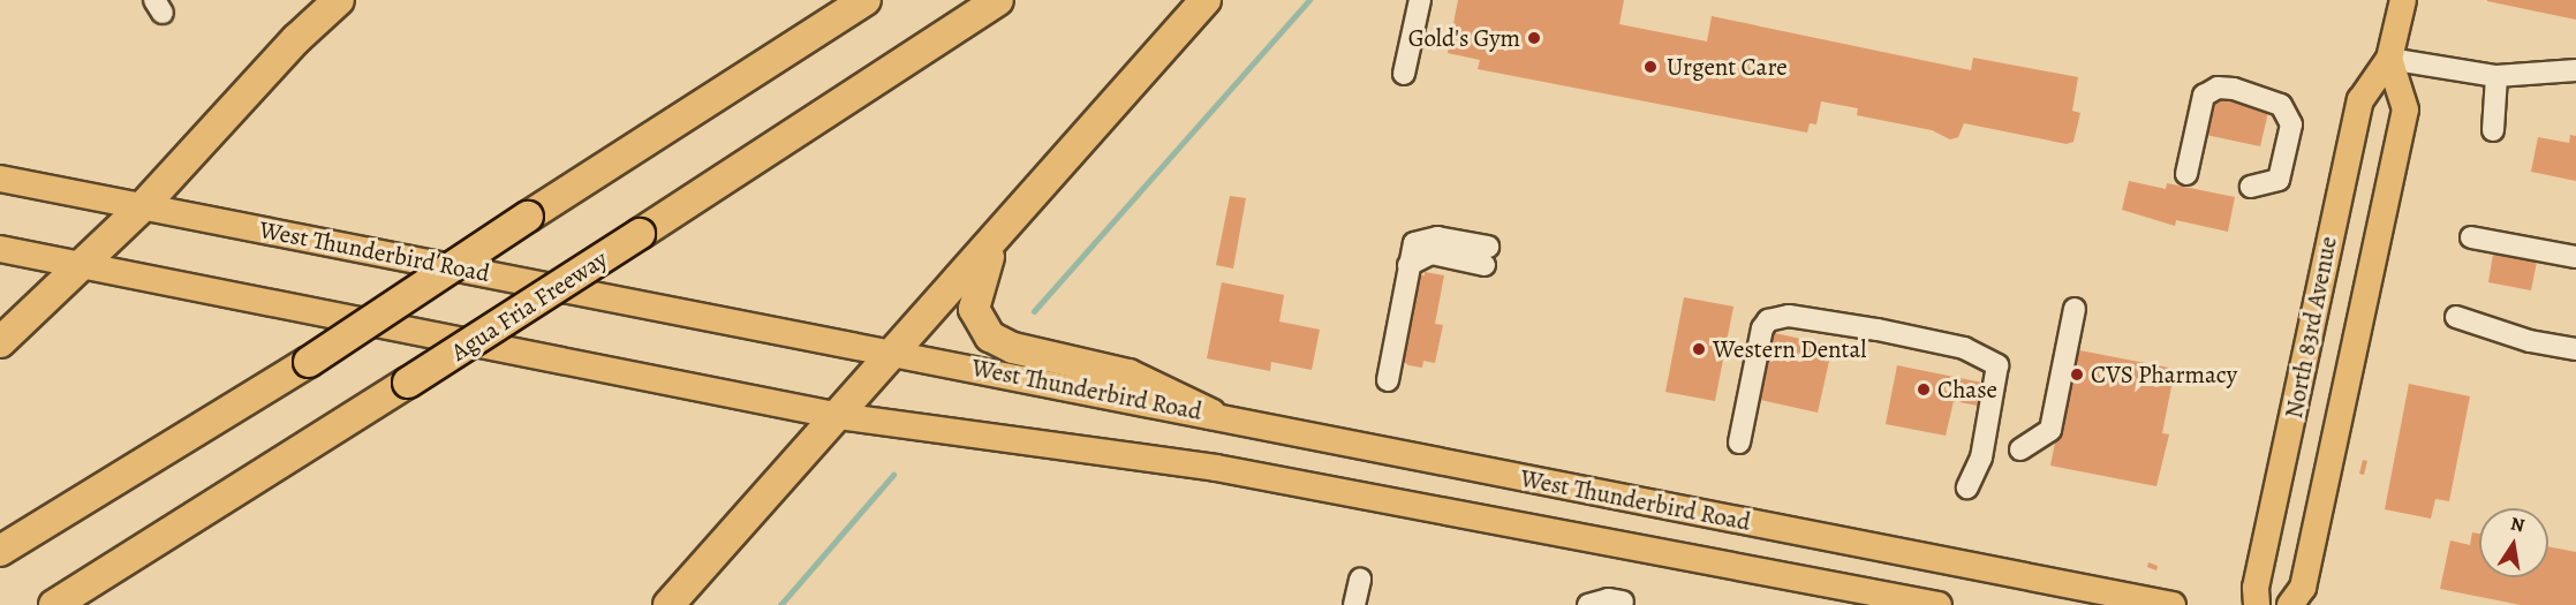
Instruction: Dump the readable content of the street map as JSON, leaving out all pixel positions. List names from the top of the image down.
{
  "streets": {
    "highway": ["Agua Fria Freeway"],
    "main road": ["West Thunderbird Road", "North 83rd Avenue"]
  },
  "places": [
    "Gold's Gym",
    "Urgent Care",
    "Western Dental",
    "CVS Pharmacy",
    "Chase"
  ],
  "north": "top"
}
